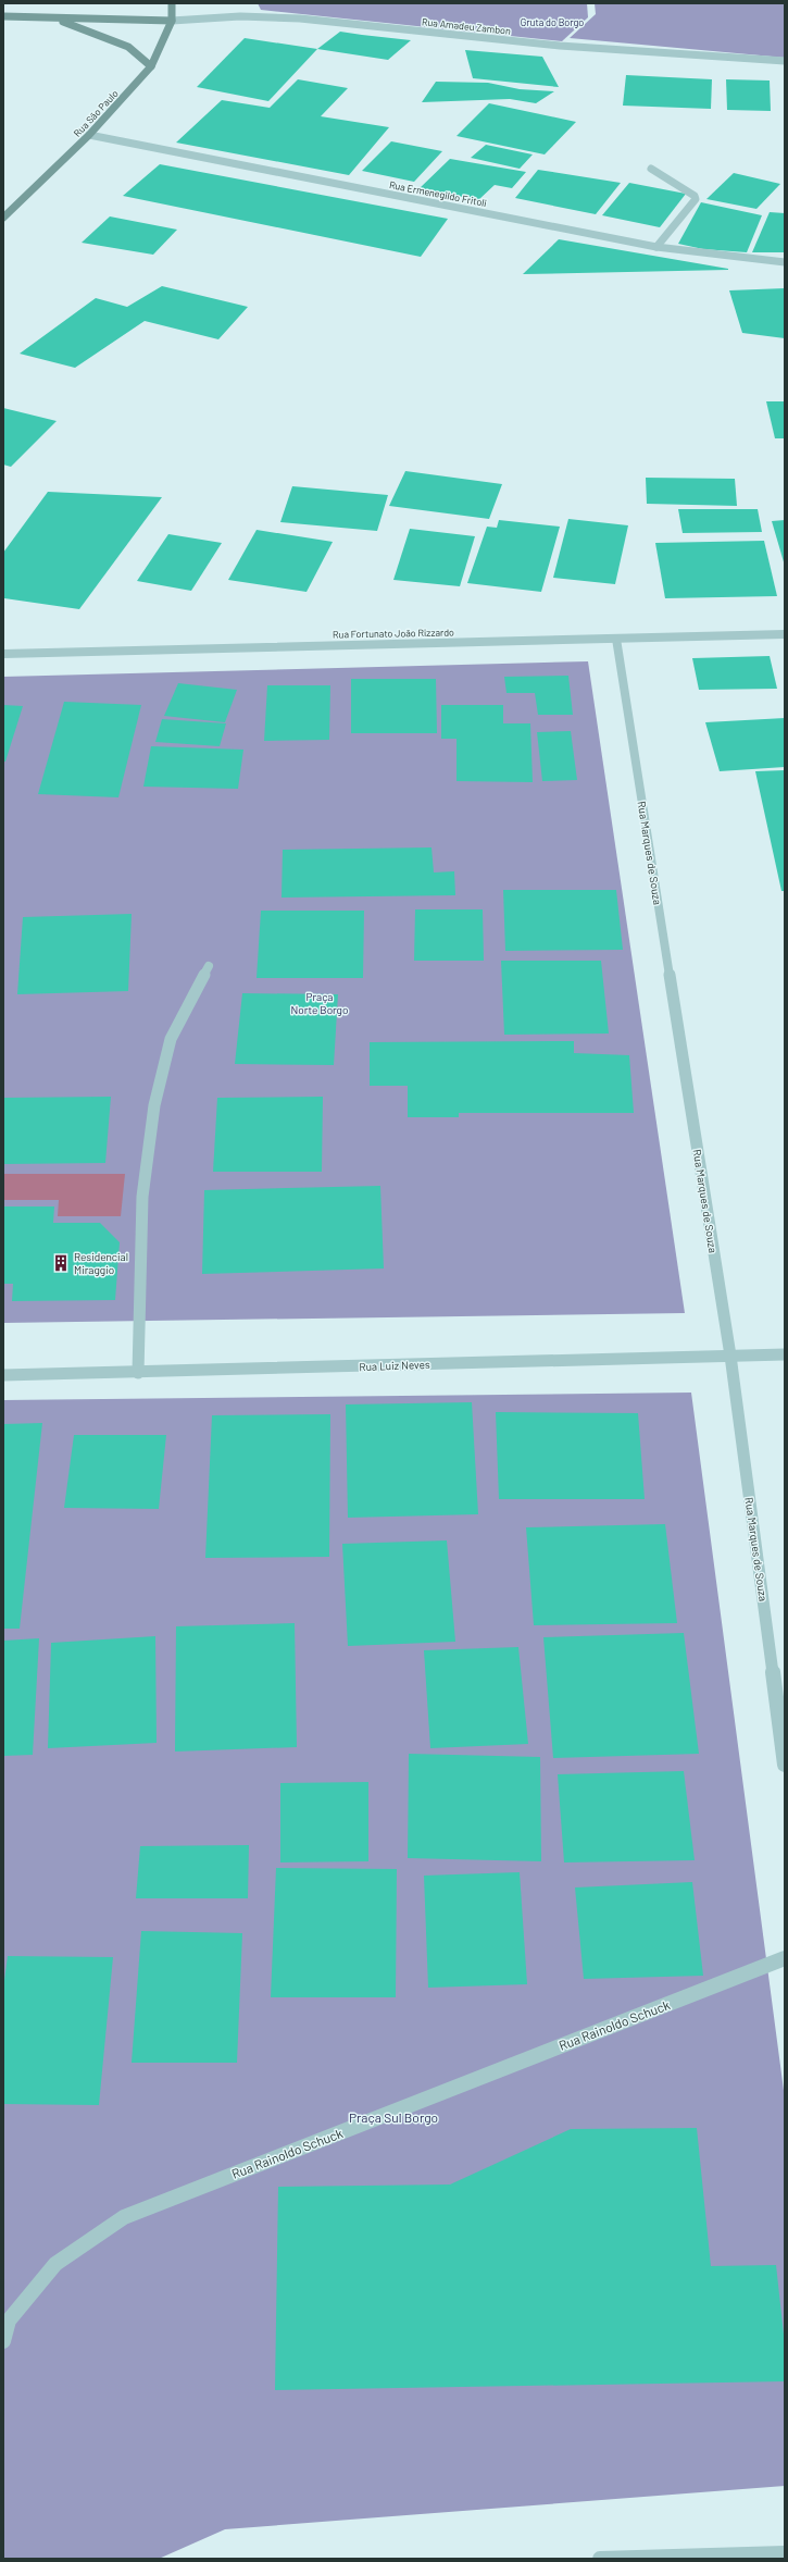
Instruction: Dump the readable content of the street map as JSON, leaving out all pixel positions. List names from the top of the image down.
{
  "streets": {
    "main road": ["Rua São Paulo"],
    "street": [
      "Rua Amadeu Zambon",
      "Rua Ermenegildo Fritoli",
      "Rua Fortunato João Rizzardo",
      "Rua Marques de Souza",
      "Rua Luiz Neves",
      "Rua Rainoldo Schuck"
    ]
  },
  "crossings": [
    ["Rua Amadeu Zambon", "Rua São Paulo"],
    ["Rua São Paulo", "Rua Ermenegildo Fritoli"],
    ["Rua Fortunato João Rizzardo", "Rua Marques de Souza"],
    ["Rua Marques de Souza", "Rua Luiz Neves"]
  ],
  "parks": ["Gruta do Borgo", "Praça Norte Borgo", "Praça Sul Borgo"],
  "places": {
    "building": ["Residencial Miraggio"]
  }
}
